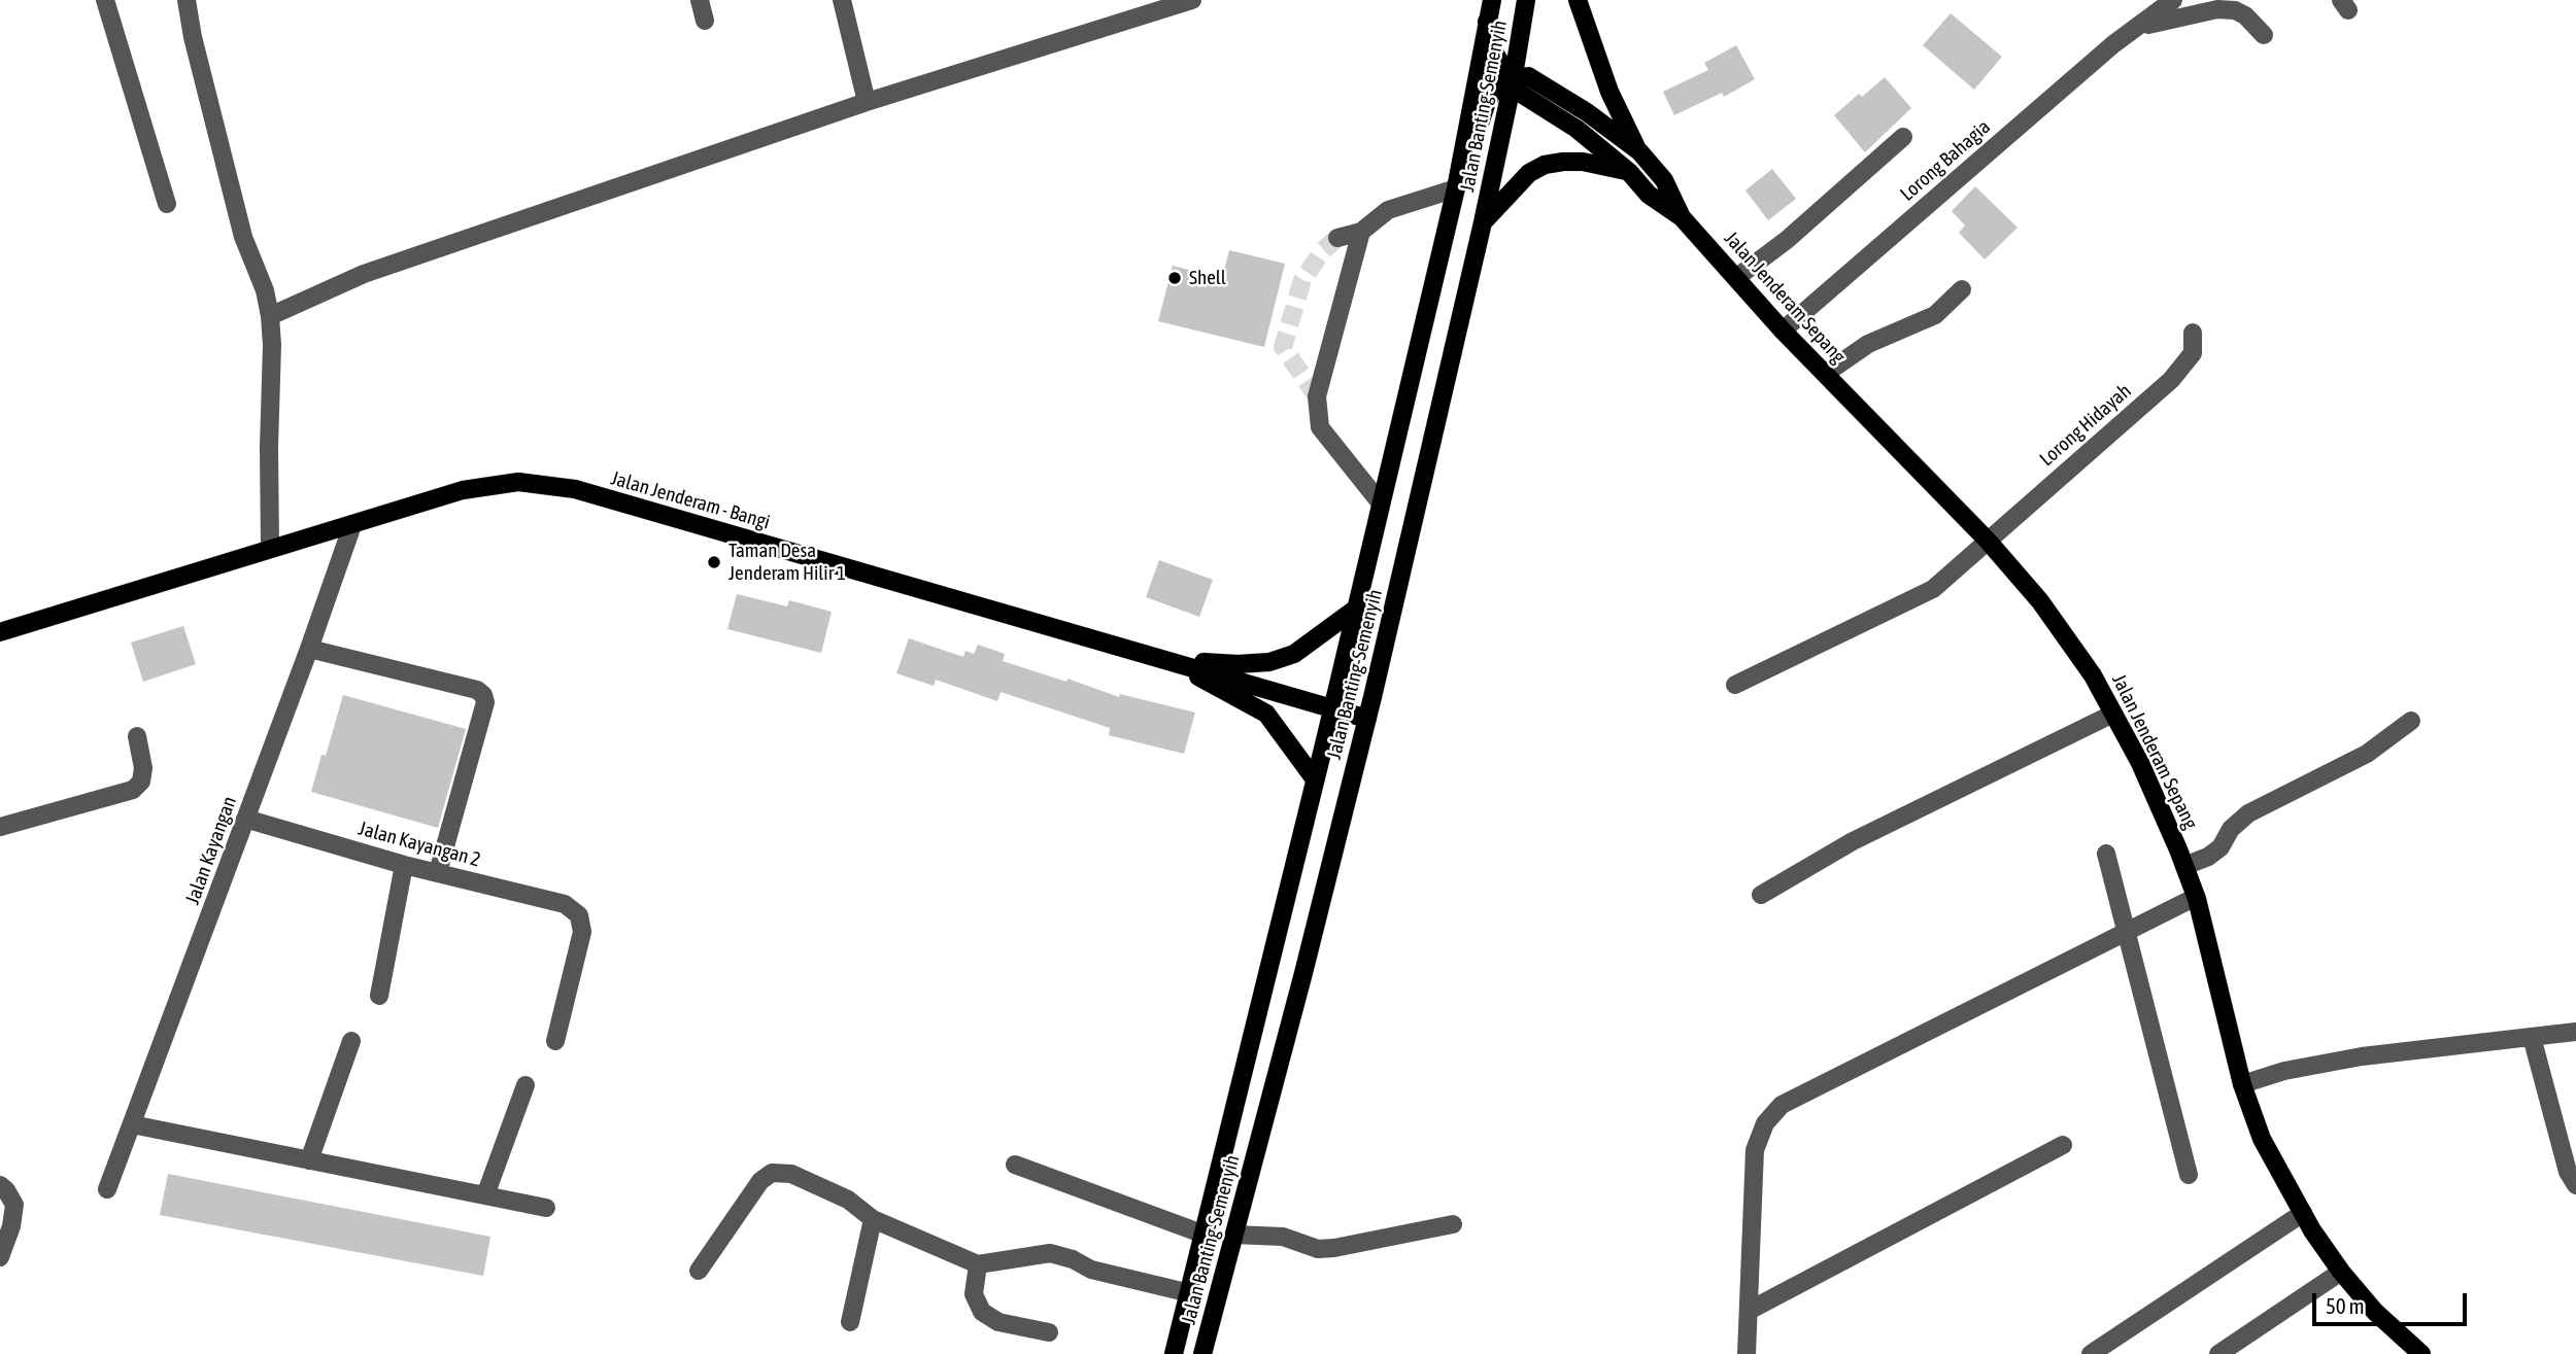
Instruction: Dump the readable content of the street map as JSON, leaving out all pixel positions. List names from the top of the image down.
{
  "streets": {
    "main road": ["Jalan Banting-Semenyih", "Jalan Jenderam Sepang", "Jalan Jenderam - Bangi"],
    "street": [
      "Lorong Bahagia",
      "Lorong Hidayah",
      "Jalan Kayangan 2",
      "Jalan Kayangan"
    ]
  },
  "crossings": [
    ["Jalan Banting-Semenyih", "Jalan Jenderam - Bangi"],
    ["Lorong Bahagia", "Jalan Jenderam Sepang"],
    ["Jalan Jenderam Sepang", "Lorong Hidayah"],
    ["Jalan Jenderam - Bangi", "Jalan Kayangan"],
    ["Jalan Kayangan 2", "Jalan Kayangan"]
  ],
  "places": ["Shell", "Taman Desa Jenderam Hilir 1"],
  "scale_bar": "50 m"
}
